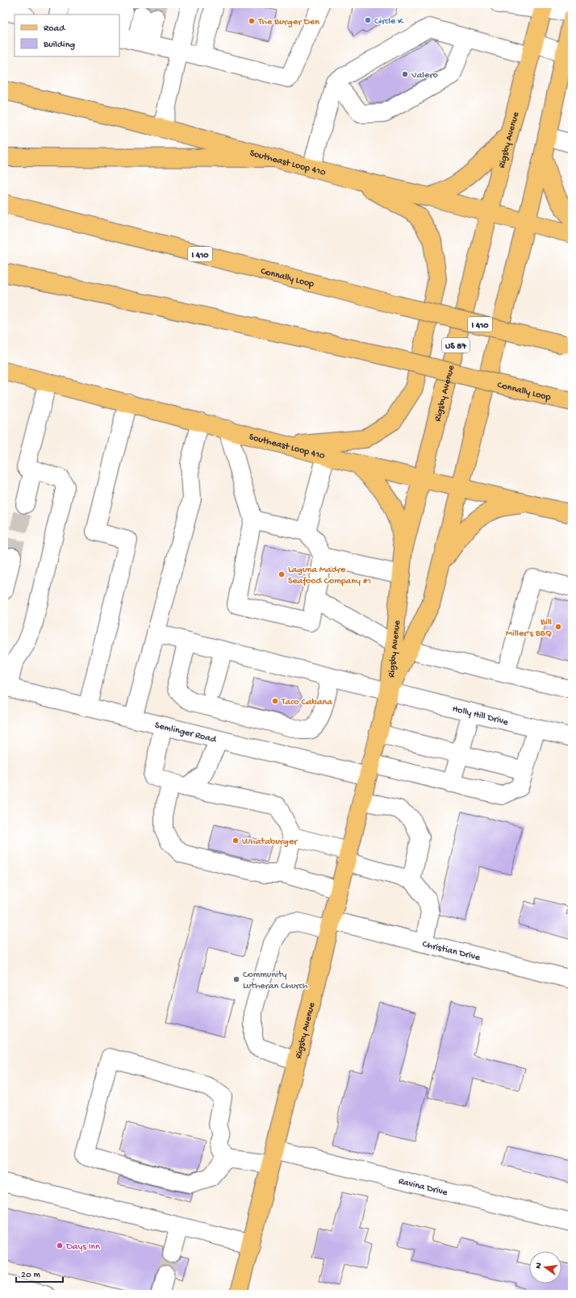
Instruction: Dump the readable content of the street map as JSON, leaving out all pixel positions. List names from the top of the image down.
{
  "streets": {
    "main road": [
      "Rigsby Avenue",
      "Southeast Loop 410",
      "I 410",
      "Connally Loop",
      "US 87"
    ],
    "street": [
      "Holly Hill Drive",
      "Semlinger Road",
      "Christian Drive",
      "Ravina Drive"
    ]
  },
  "crossings": [
    ["Rigsby Avenue", "Southeast Loop 410"],
    ["Rigsby Avenue", "Holly Hill Drive"],
    ["Rigsby Avenue", "Semlinger Road"],
    ["Rigsby Avenue", "Christian Drive"],
    ["Rigsby Avenue", "Ravina Drive"],
    ["Holly Hill Drive", "Semlinger Road"]
  ],
  "places": [
    "Circle K",
    "The Burger Den",
    "Valero",
    "Laguna Madre Seafood Company #1",
    "Bill Miller's BBQ",
    "Taco Cabana",
    "Whataburger",
    "Community Lutheran Church",
    "Days Inn"
  ],
  "legend": ["Road", "Building"],
  "scale_bar": "20 m",
  "north": "left"
}
